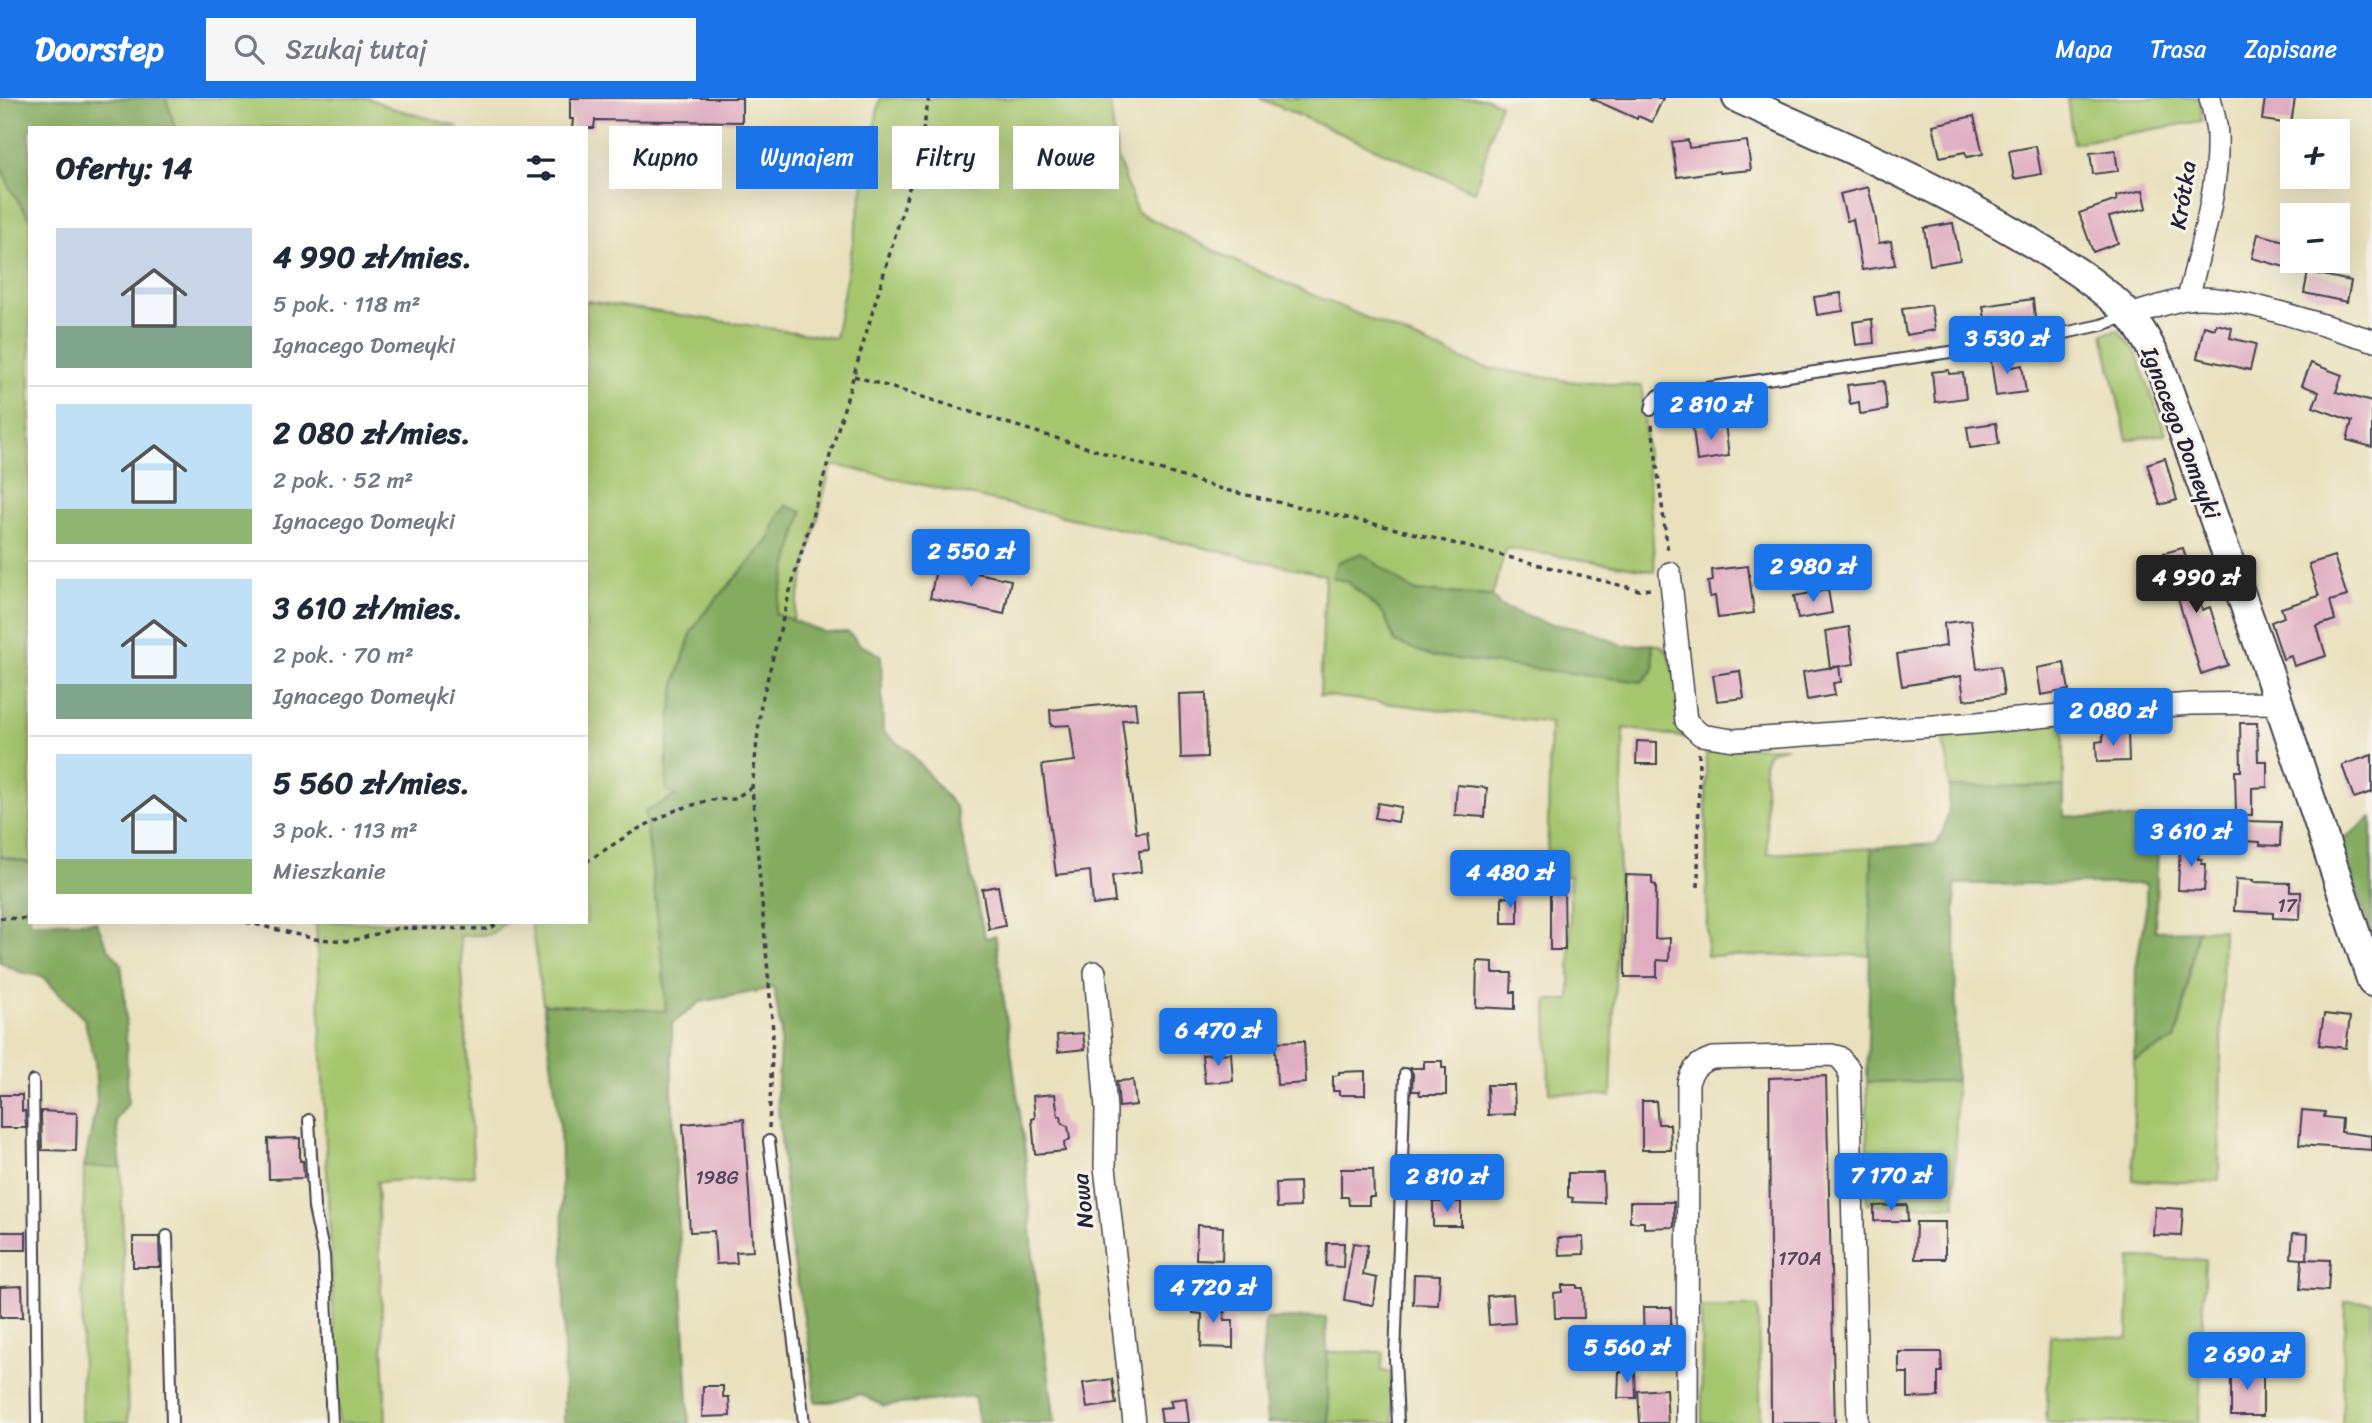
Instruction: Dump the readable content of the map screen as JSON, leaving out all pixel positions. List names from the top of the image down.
{
  "streets": {
    "street": ["Krótka", "Ignacego Domeyki", "Nowa"]
  },
  "house_numbers": ["17", "198G", "170A"],
  "page": {
    "header": "Doorstep",
    "search": "Szukaj tutaj",
    "nav": ["Mapa", "Trasa", "Zapisane"],
    "map_buttons": ["+", "−"],
    "chip": [
      "Kupno",
      "Wynajem",
      "Filtry",
      "Nowe"
    ],
    "heading": "Oferty: 14",
    "list": [
      {
        "name": "4 990 zł/mies.",
        "note": "5 pok. · 118 m² · Ignacego Domeyki"
      },
      {
        "name": "2 080 zł/mies.",
        "note": "2 pok. · 52 m² · Ignacego Domeyki"
      },
      {
        "name": "3 610 zł/mies.",
        "note": "2 pok. · 70 m² · Ignacego Domeyki"
      },
      {
        "name": "5 560 zł/mies.",
        "note": "3 pok. · 113 m² · Mieszkanie"
      }
    ],
    "price": [
      "3 530 zł",
      "2 810 zł",
      "2 550 zł",
      "2 980 zł",
      "4 990 zł",
      "2 080 zł",
      "3 610 zł",
      "4 480 zł",
      "6 470 zł",
      "7 170 zł",
      "2 810 zł",
      "4 720 zł",
      "5 560 zł",
      "2 690 zł"
    ]
  }
}
